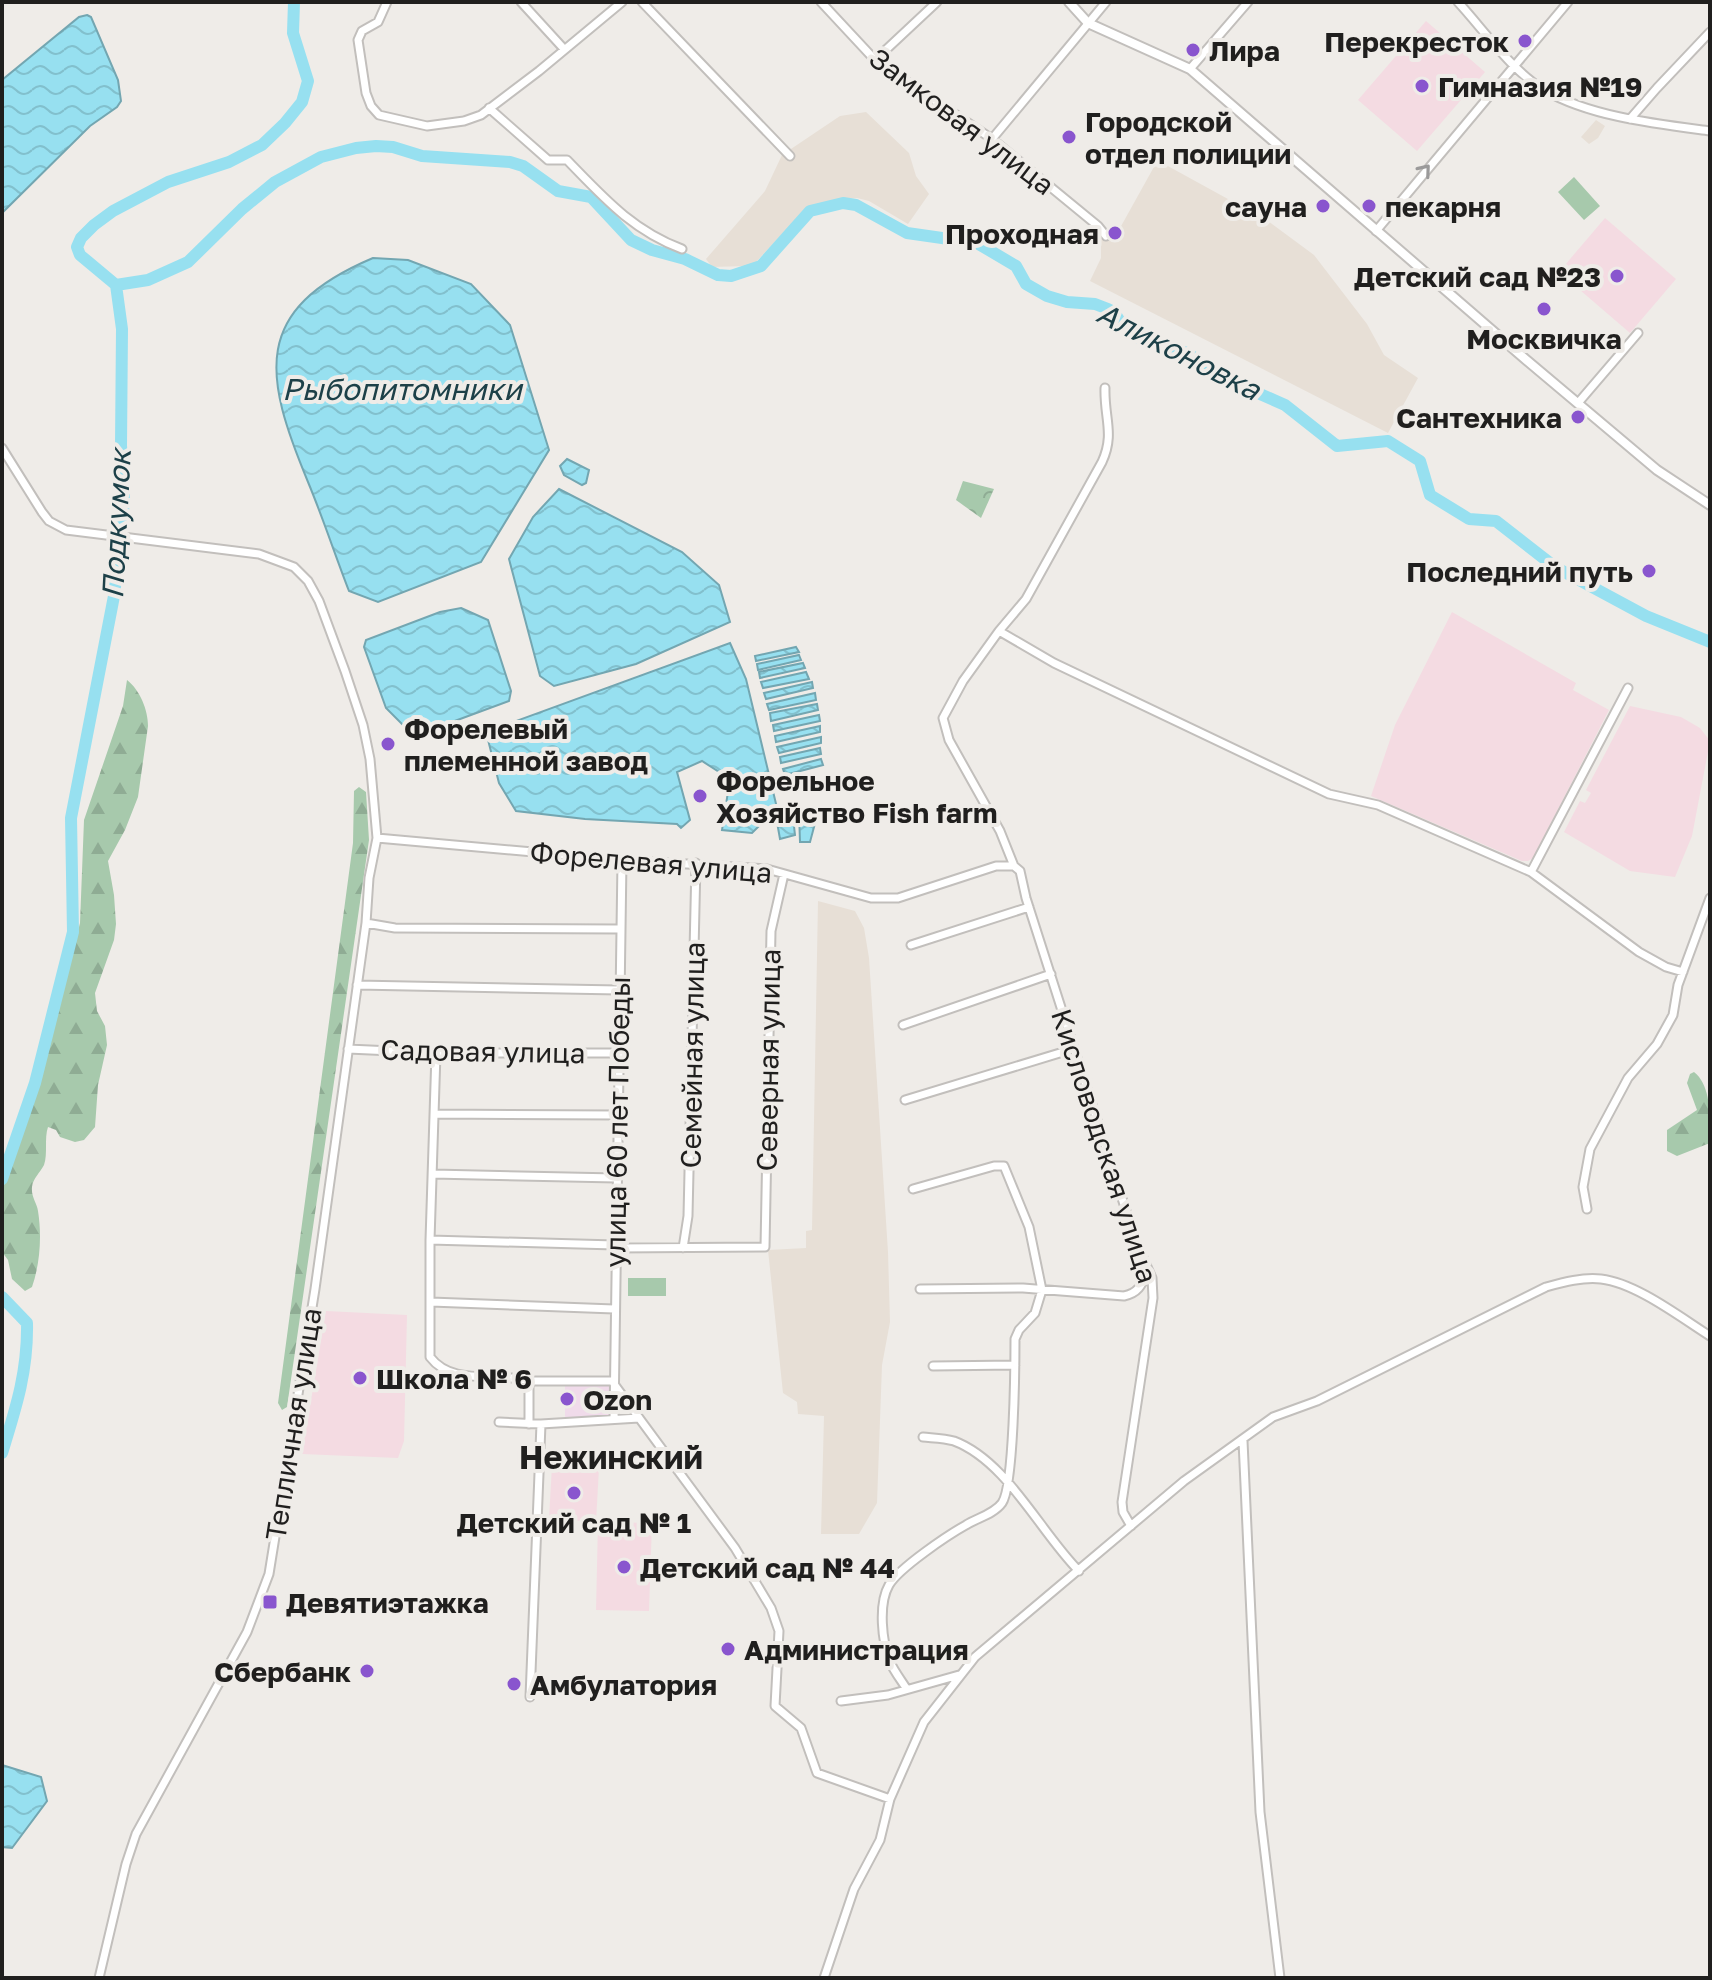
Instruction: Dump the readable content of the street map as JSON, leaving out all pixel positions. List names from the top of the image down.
{
  "streets": {
    "street": [
      "Замковая улица",
      "Форелевая улица",
      "Садовая улица",
      "Семейная улица",
      "Северная улица",
      "улица 60 лет Победы",
      "Кисловодская улица",
      "Тепличная улица"
    ]
  },
  "crossings": [
    ["Форелевая улица", "Семейная улица"],
    ["Форелевая улица", "Северная улица"],
    ["Форелевая улица", "улица 60 лет Победы"],
    ["Форелевая улица", "Кисловодская улица"],
    ["Форелевая улица", "Тепличная улица"],
    ["Садовая улица", "улица 60 лет Победы"],
    ["Садовая улица", "Тепличная улица"],
    ["Семейная улица", "Северная улица"]
  ],
  "districts": ["Нежинский"],
  "water": ["Аликоновка", "Рыбопитомники", "Подкумок"],
  "places": {
    "other": [
      "Перекресток",
      "Лира",
      "Гимназия №19",
      "Городской отдел полиции",
      "сауна",
      "пекарня",
      "Проходная",
      "Детский сад №23",
      "Москвичка",
      "Сантехника",
      "Последний путь",
      "Форелевый племенной завод",
      "Форельное Хозяйство Fish farm",
      "Школа № 6",
      "Ozon",
      "Детский сад № 1",
      "Детский сад № 44",
      "Администрация",
      "Сбербанк",
      "Амбулатория"
    ],
    "transit": ["Девятиэтажка"]
  }
}
